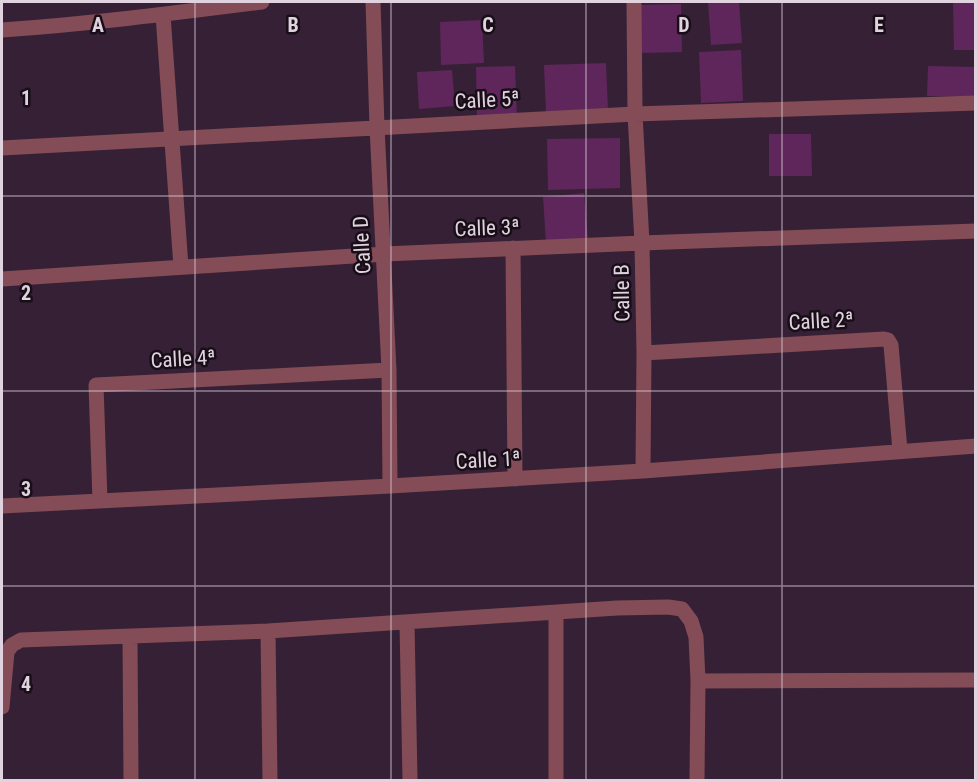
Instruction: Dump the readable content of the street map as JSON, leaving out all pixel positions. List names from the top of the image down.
{
  "streets": {
    "street": [
      "Calle 5ª",
      "Calle 3ª",
      "Calle D",
      "Calle B",
      "Calle 2ª",
      "Calle 4ª",
      "Calle 1ª"
    ]
  },
  "crossings": [
    ["Calle 5ª", "Calle D"],
    ["Calle 5ª", "Calle B"],
    ["Calle 3ª", "Calle D"],
    ["Calle 3ª", "Calle B"],
    ["Calle D", "Calle 4ª"],
    ["Calle D", "Calle 1ª"],
    ["Calle B", "Calle 2ª"],
    ["Calle B", "Calle 1ª"],
    ["Calle 2ª", "Calle 1ª"],
    ["Calle 4ª", "Calle 1ª"]
  ],
  "grid": {
    "columns": [
      "A",
      "B",
      "C",
      "D",
      "E"
    ],
    "rows": [
      "1",
      "2",
      "3",
      "4"
    ]
  }
}
